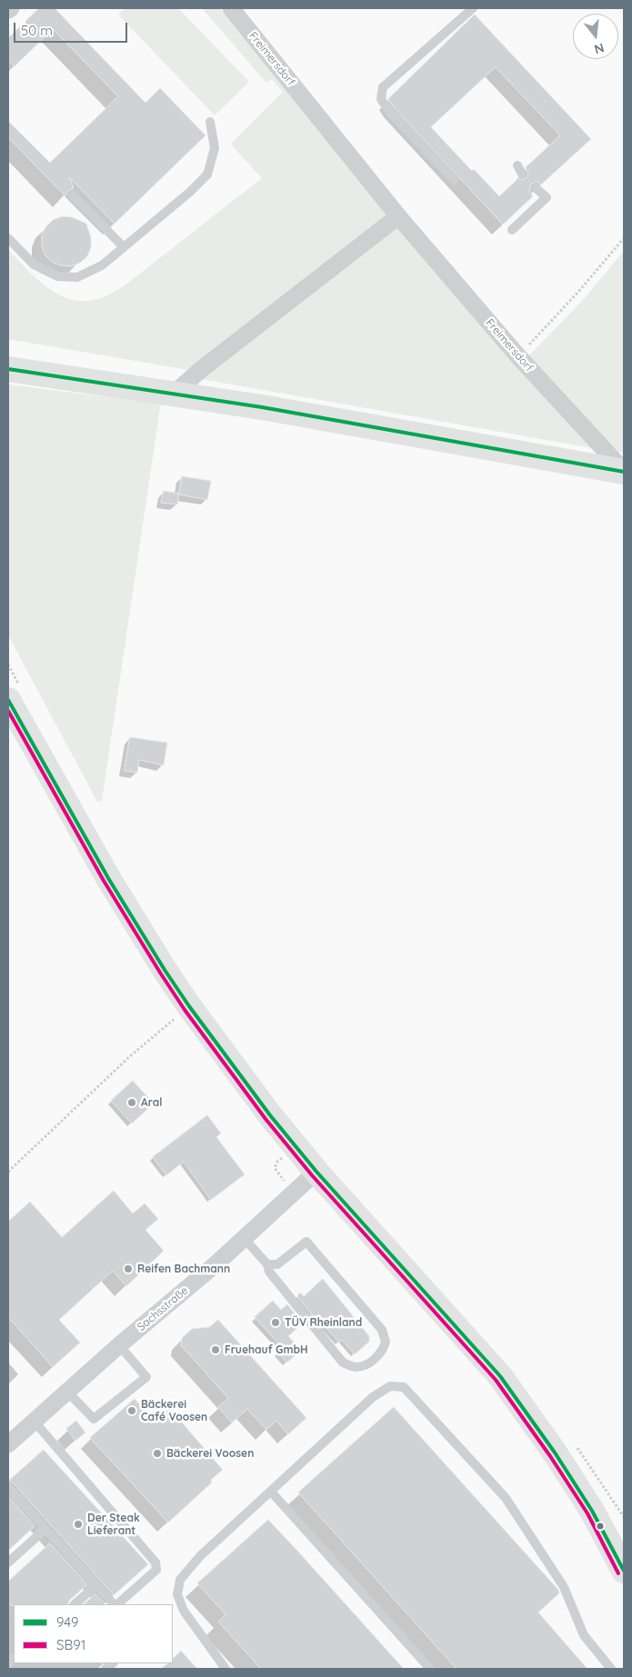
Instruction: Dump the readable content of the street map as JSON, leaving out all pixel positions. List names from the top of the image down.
{
  "streets": {
    "street": ["Freimersdorf", "Sachsstraße"]
  },
  "places": [
    "Aral",
    "Reifen Bachmann",
    "TÜV Rheinland",
    "Fruehauf GmbH",
    "Bäckerei Café Voosen",
    "Bäckerei Voosen",
    "Der Steak Lieferant"
  ],
  "lines": ["transit line 949", "transit line SB91"],
  "legend": ["949", "SB91"],
  "scale_bar": "50 m",
  "north": "bottom"
}
